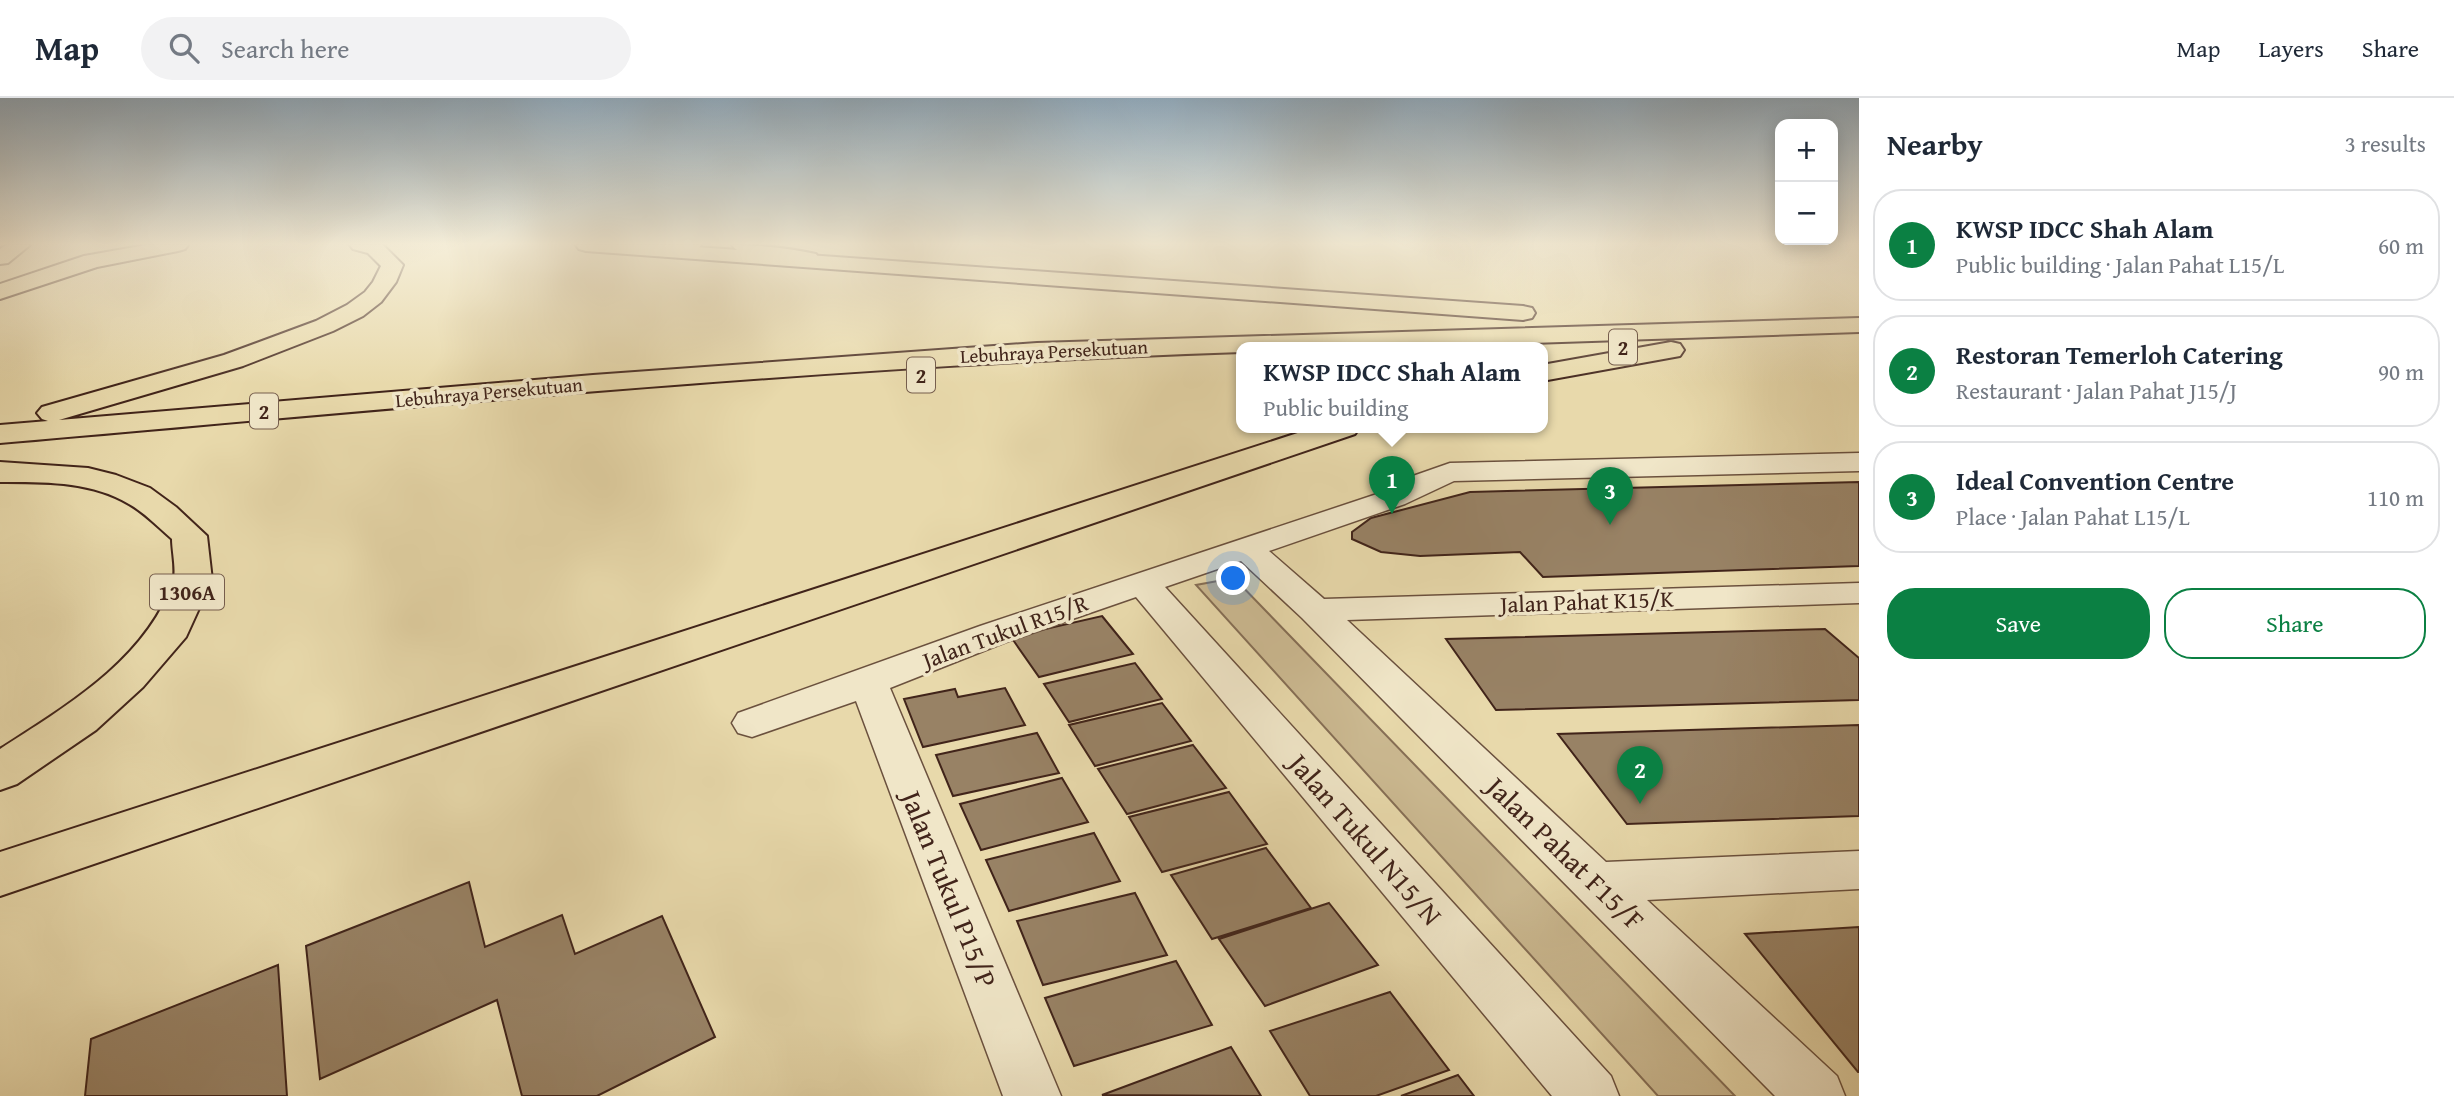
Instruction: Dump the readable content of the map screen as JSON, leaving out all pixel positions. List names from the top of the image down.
{
  "streets": {
    "main road": ["2", "Lebuhraya Persekutuan", "1306A"],
    "street": [
      "Jalan Pahat K15/K",
      "Jalan Tukul R15/R",
      "Jalan Tukul N15/N",
      "Jalan Pahat F15/F",
      "Jalan Tukul P15/P"
    ]
  },
  "crossings": [
    ["Jalan Pahat K15/K", "Jalan Pahat F15/F"],
    ["Jalan Tukul R15/R", "Jalan Tukul N15/N"],
    ["Jalan Tukul R15/R", "Jalan Pahat F15/F"],
    ["Jalan Tukul R15/R", "Jalan Tukul P15/P"]
  ],
  "page": {
    "header": "Map",
    "search": "Search here",
    "nav": ["Map", "Layers", "Share"],
    "heading": ["Nearby", "3 results"],
    "map_buttons": ["+", "−"],
    "list": [
      {
        "mark": "1",
        "name": "KWSP IDCC Shah Alam",
        "note": "Public building · Jalan Pahat L15/L",
        "value": "60 m"
      },
      {
        "mark": "2",
        "name": "Restoran Temerloh Catering",
        "note": "Restaurant · Jalan Pahat J15/J",
        "value": "90 m"
      },
      {
        "mark": "3",
        "name": "Ideal Convention Centre",
        "note": "Place · Jalan Pahat L15/L",
        "value": "110 m"
      }
    ],
    "popup": ["KWSP IDCC Shah Alam", "Public building"],
    "pins": ["1", "3", "2"],
    "buttons": ["Save", "Share"]
  }
}
